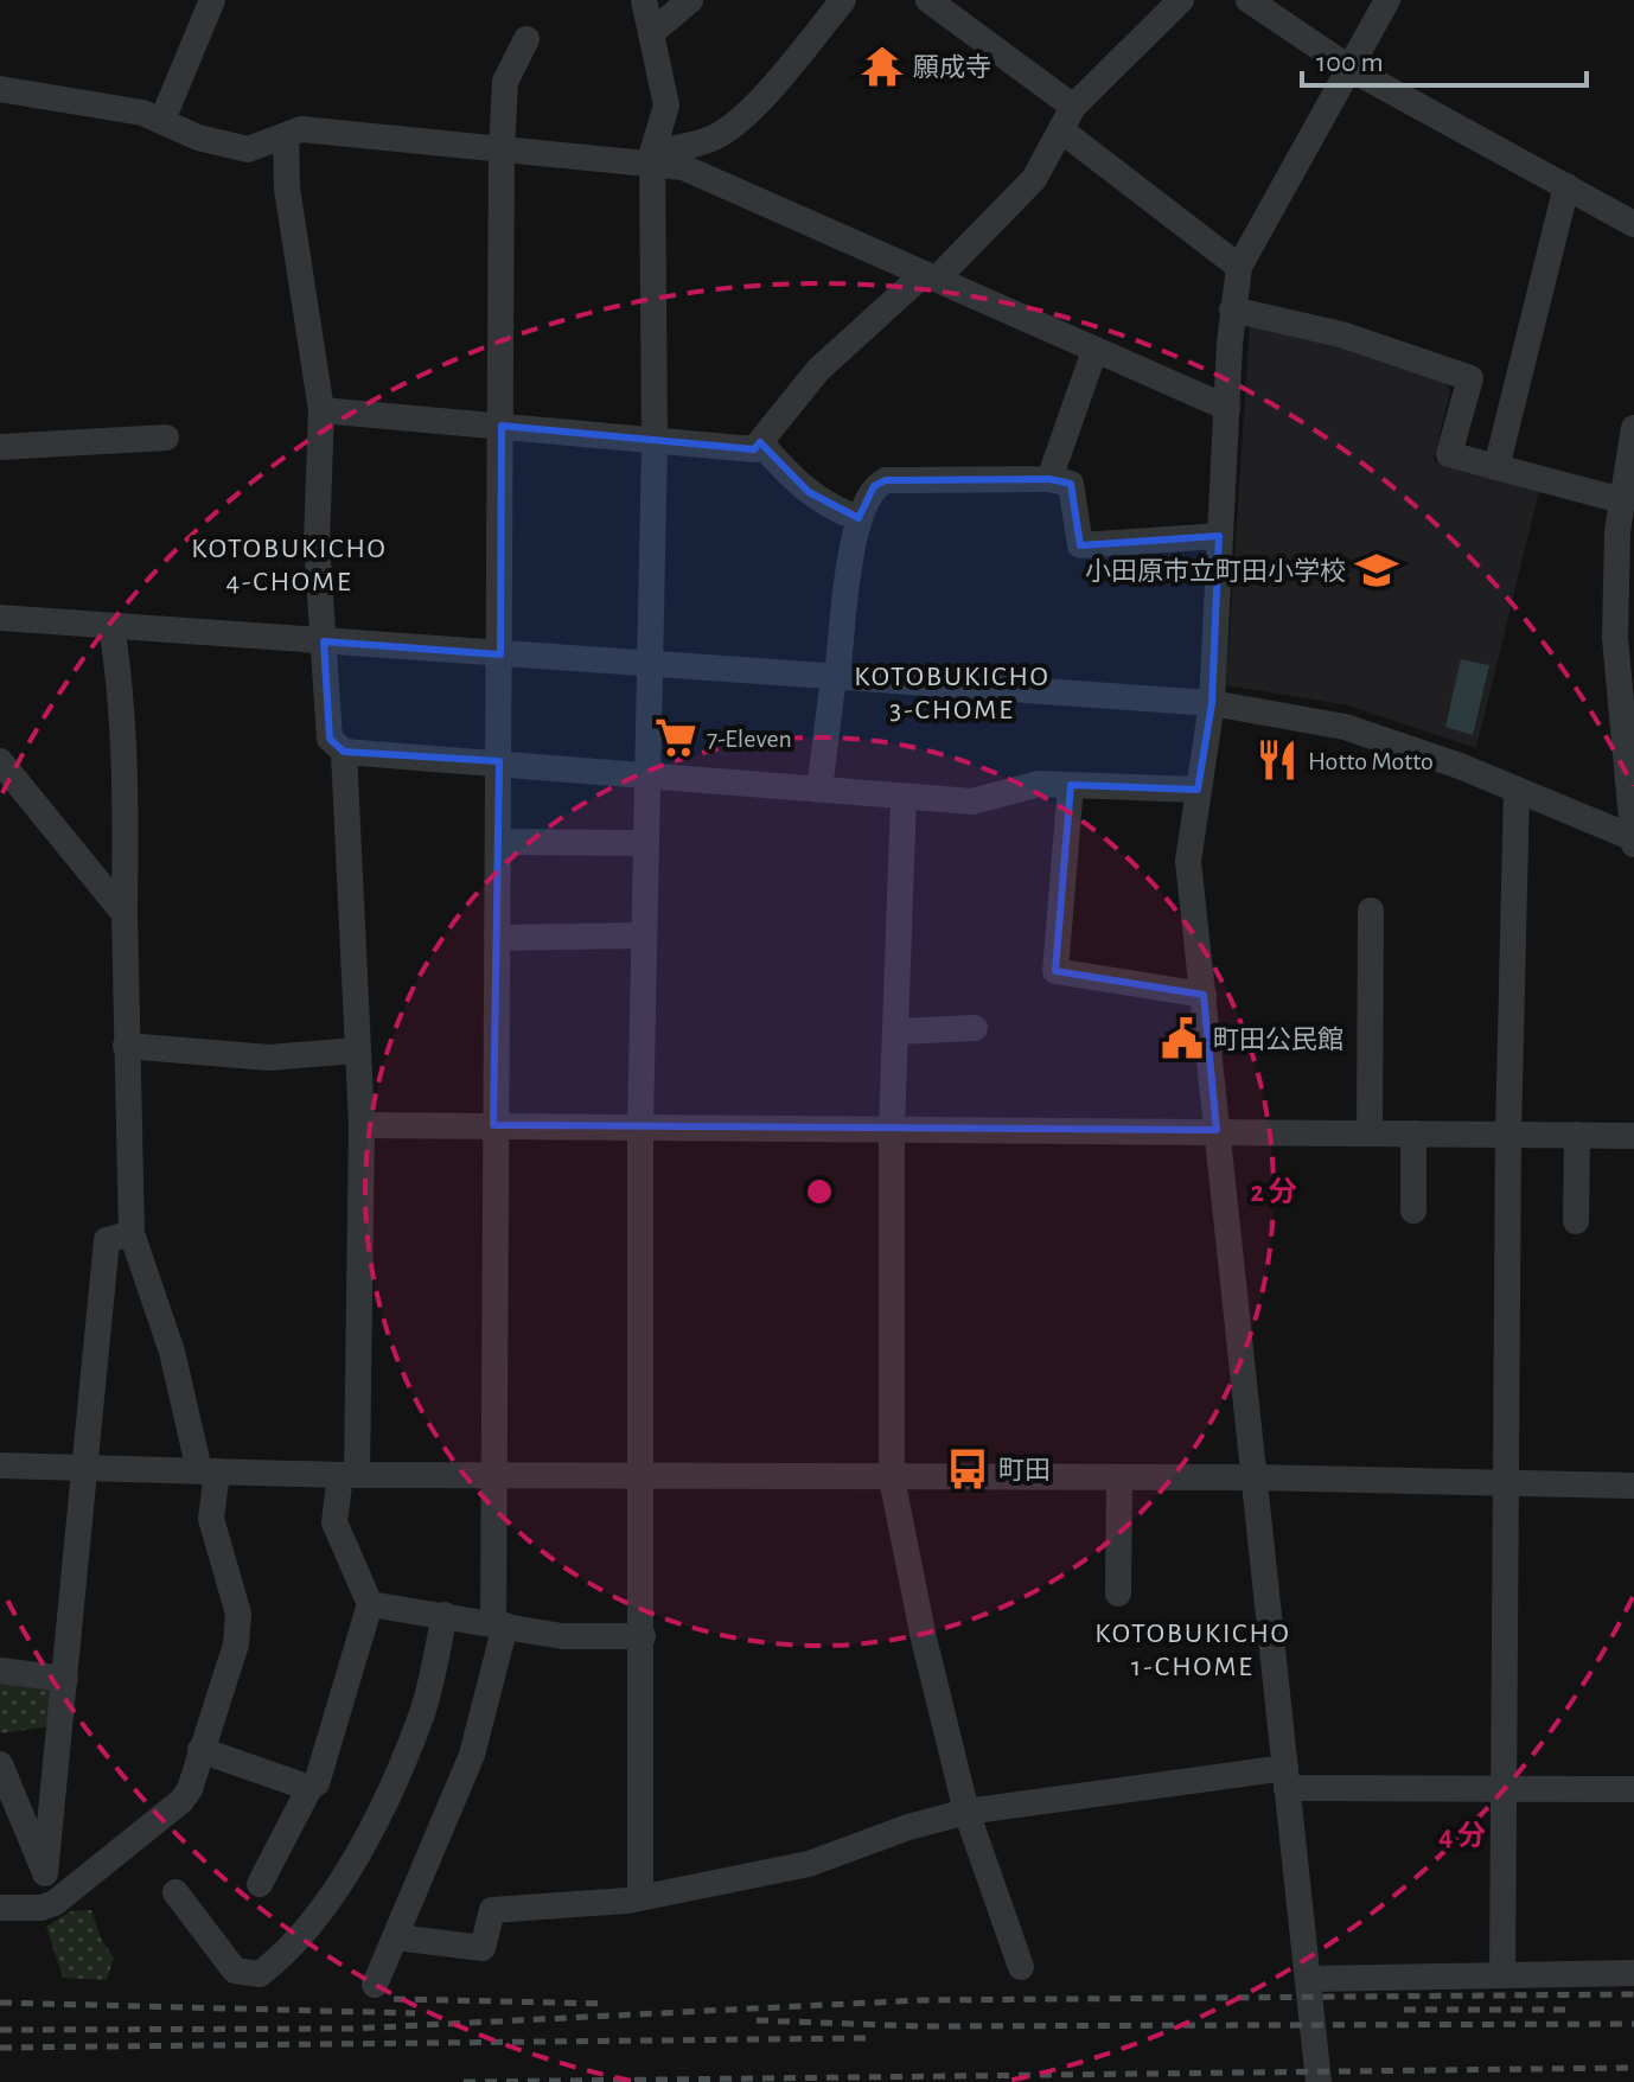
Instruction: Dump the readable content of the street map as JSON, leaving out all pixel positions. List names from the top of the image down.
{
  "districts": ["KOTOBUKICHO 4-CHOME", "KOTOBUKICHO 3-CHOME", "KOTOBUKICHO 1-CHOME"],
  "places": {
    "temple": ["願成寺"],
    "school or university": ["小田原市立町田小学校"],
    "supermarket": ["7-Eleven"],
    "restaurant": ["Hotto Motto"],
    "public building": ["町田公民館"],
    "bus stop": ["町田"]
  },
  "scale_bar": "100 m",
  "rings": ["2 分", "4 分"]
}
